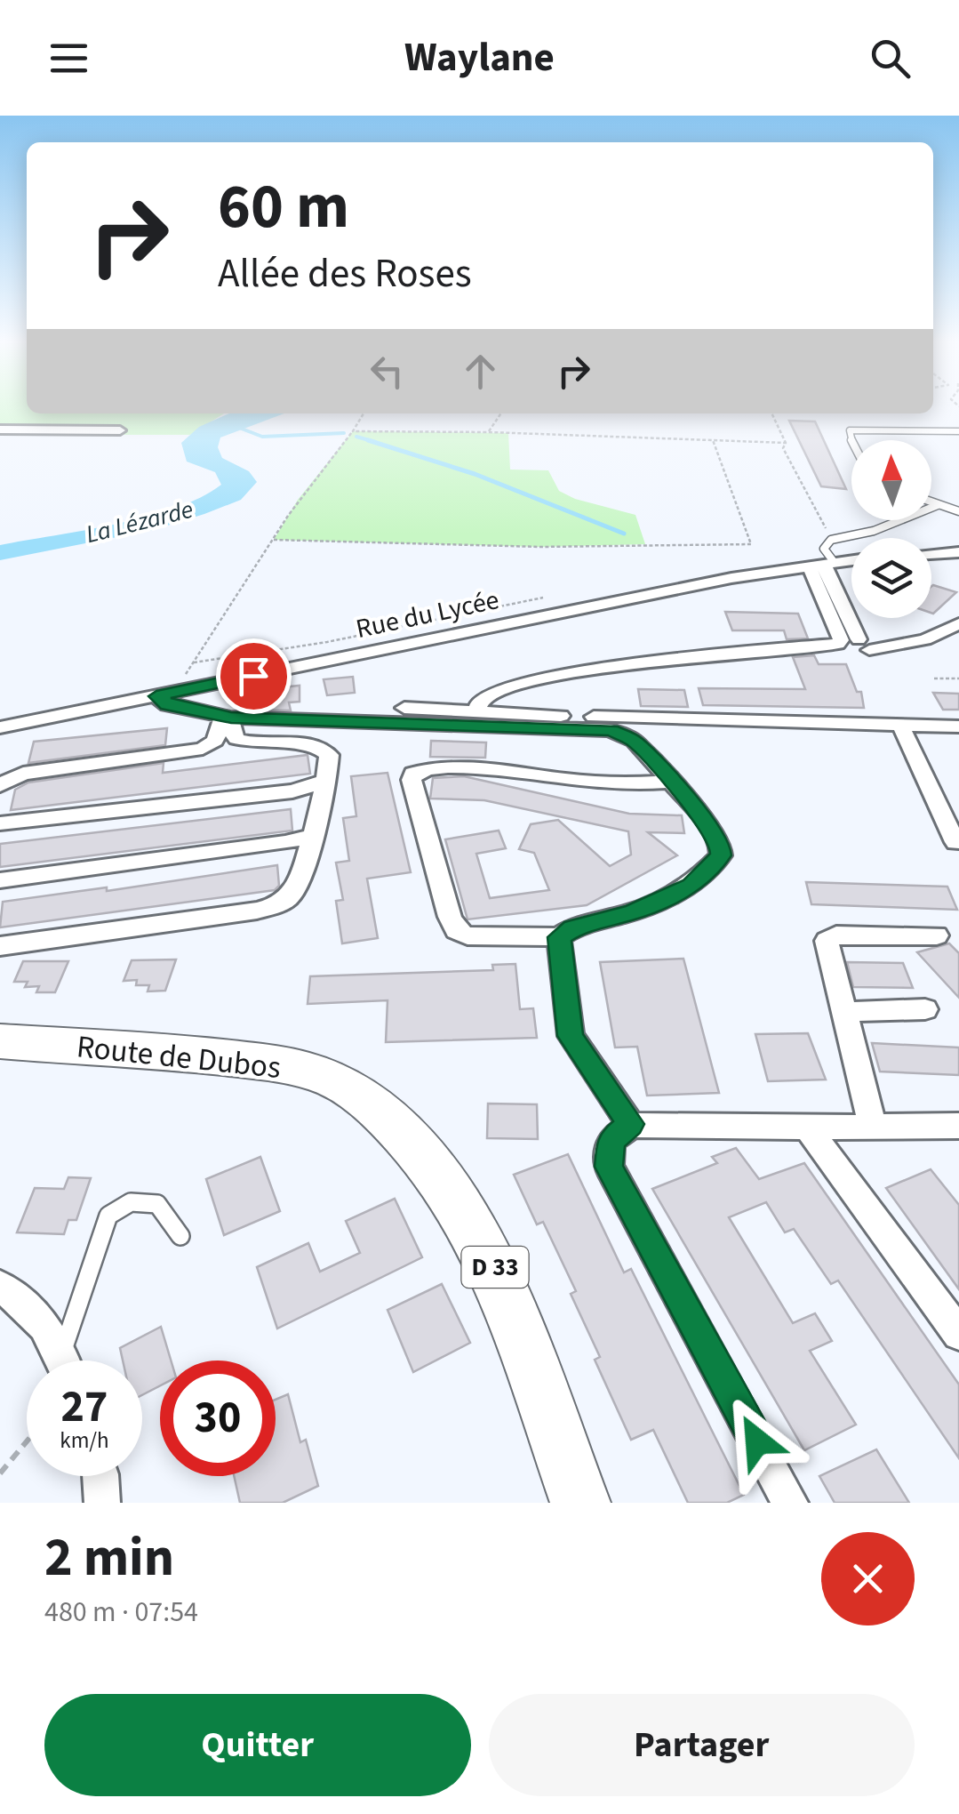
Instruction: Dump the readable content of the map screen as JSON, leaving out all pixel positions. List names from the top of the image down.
{
  "streets": {
    "main road": ["Route de Dubos", "D 33"],
    "street": ["Rue du Lycée"]
  },
  "water": ["La Lézarde"],
  "north": "top",
  "page": {
    "header": "Waylane",
    "turn": ["60 m", "Allée des Roses"],
    "speed": "27 km/h",
    "limit": "30",
    "heading": ["2 min", "480 m · 07:54"],
    "buttons": ["Quitter", "Partager"]
  }
}
